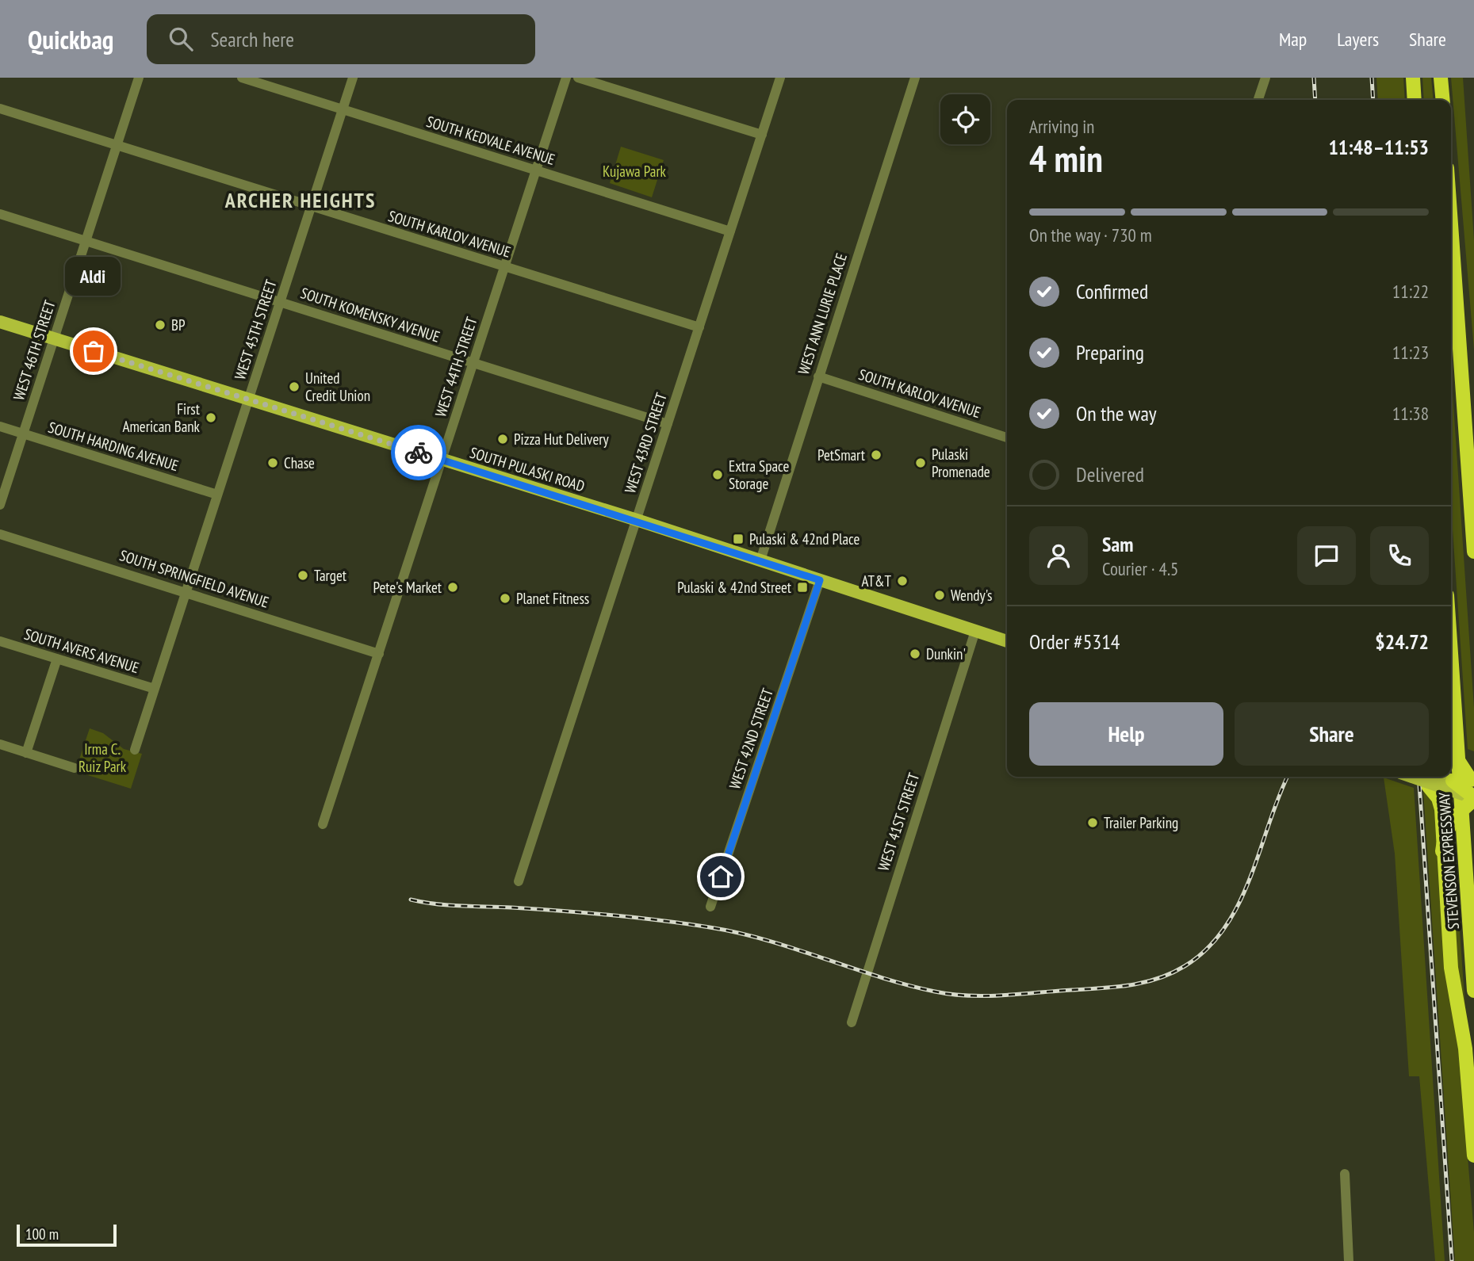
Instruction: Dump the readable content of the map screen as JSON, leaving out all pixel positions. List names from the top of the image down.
{
  "streets": {
    "highway": ["STEVENSON EXPRESSWAY"],
    "main road": ["SOUTH PULASKI ROAD"],
    "street": [
      "SOUTH KEDVALE AVENUE",
      "SOUTH KARLOV AVENUE",
      "WEST ANN LURIE PLACE",
      "SOUTH KOMENSKY AVENUE",
      "WEST 45TH STREET",
      "WEST 46TH STREET",
      "WEST 44TH STREET",
      "WEST 43RD STREET",
      "SOUTH HARDING AVENUE",
      "SOUTH SPRINGFIELD AVENUE",
      "SOUTH AVERS AVENUE",
      "WEST 42ND STREET",
      "WEST 41ST STREET"
    ]
  },
  "crossings": [
    ["SOUTH KEDVALE AVENUE", "WEST 45TH STREET"],
    ["SOUTH KEDVALE AVENUE", "WEST 44TH STREET"],
    ["SOUTH KEDVALE AVENUE", "WEST 43RD STREET"],
    ["SOUTH KARLOV AVENUE", "WEST ANN LURIE PLACE"],
    ["SOUTH KARLOV AVENUE", "WEST 45TH STREET"],
    ["SOUTH KARLOV AVENUE", "WEST 46TH STREET"],
    ["SOUTH KARLOV AVENUE", "WEST 44TH STREET"],
    ["SOUTH KARLOV AVENUE", "WEST 43RD STREET"],
    ["WEST ANN LURIE PLACE", "SOUTH PULASKI ROAD"],
    ["SOUTH KOMENSKY AVENUE", "WEST 45TH STREET"],
    ["SOUTH KOMENSKY AVENUE", "WEST 46TH STREET"],
    ["SOUTH KOMENSKY AVENUE", "WEST 44TH STREET"],
    ["SOUTH KOMENSKY AVENUE", "WEST 43RD STREET"],
    ["WEST 45TH STREET", "SOUTH HARDING AVENUE"],
    ["WEST 45TH STREET", "SOUTH PULASKI ROAD"],
    ["WEST 45TH STREET", "SOUTH SPRINGFIELD AVENUE"],
    ["WEST 45TH STREET", "SOUTH AVERS AVENUE"],
    ["WEST 46TH STREET", "SOUTH HARDING AVENUE"],
    ["WEST 46TH STREET", "SOUTH PULASKI ROAD"],
    ["WEST 44TH STREET", "SOUTH PULASKI ROAD"],
    ["WEST 44TH STREET", "SOUTH SPRINGFIELD AVENUE"],
    ["WEST 43RD STREET", "SOUTH PULASKI ROAD"],
    ["SOUTH PULASKI ROAD", "WEST 42ND STREET"],
    ["SOUTH PULASKI ROAD", "WEST 41ST STREET"]
  ],
  "districts": ["ARCHER HEIGHTS"],
  "parks": ["Kujawa Park", "Irma C. Ruiz Park"],
  "places": {
    "other": [
      "BP",
      "Aldi",
      "United Credit Union",
      "First American Bank",
      "Pizza Hut Delivery",
      "PetSmart",
      "Chase",
      "Pulaski Promenade",
      "Extra Space Storage",
      "Target",
      "AT&T",
      "Pete's Market",
      "Wendy's",
      "Planet Fitness",
      "Dunkin'",
      "Trailer Parking"
    ],
    "transit": ["Pulaski & 42nd Place", "Pulaski & 42nd Street"]
  },
  "scale_bar": "100 m",
  "page": {
    "header": "Quickbag",
    "search": "Search here",
    "nav": ["Map", "Layers", "Share"],
    "heading": ["4 min", "Arriving in", "11:48–11:53"],
    "panel": [
      "Sam",
      "Courier · 4.5",
      "Order #5314",
      "$24.72"
    ],
    "bar": "On the way · 730 m",
    "bubble": "Aldi",
    "list": [
      ["Confirmed", "11:22"],
      ["Preparing", "11:23"],
      ["On the way", "11:38"],
      "Delivered"
    ],
    "buttons": ["Help", "Share"],
    "scale": "100 m"
  }
}
